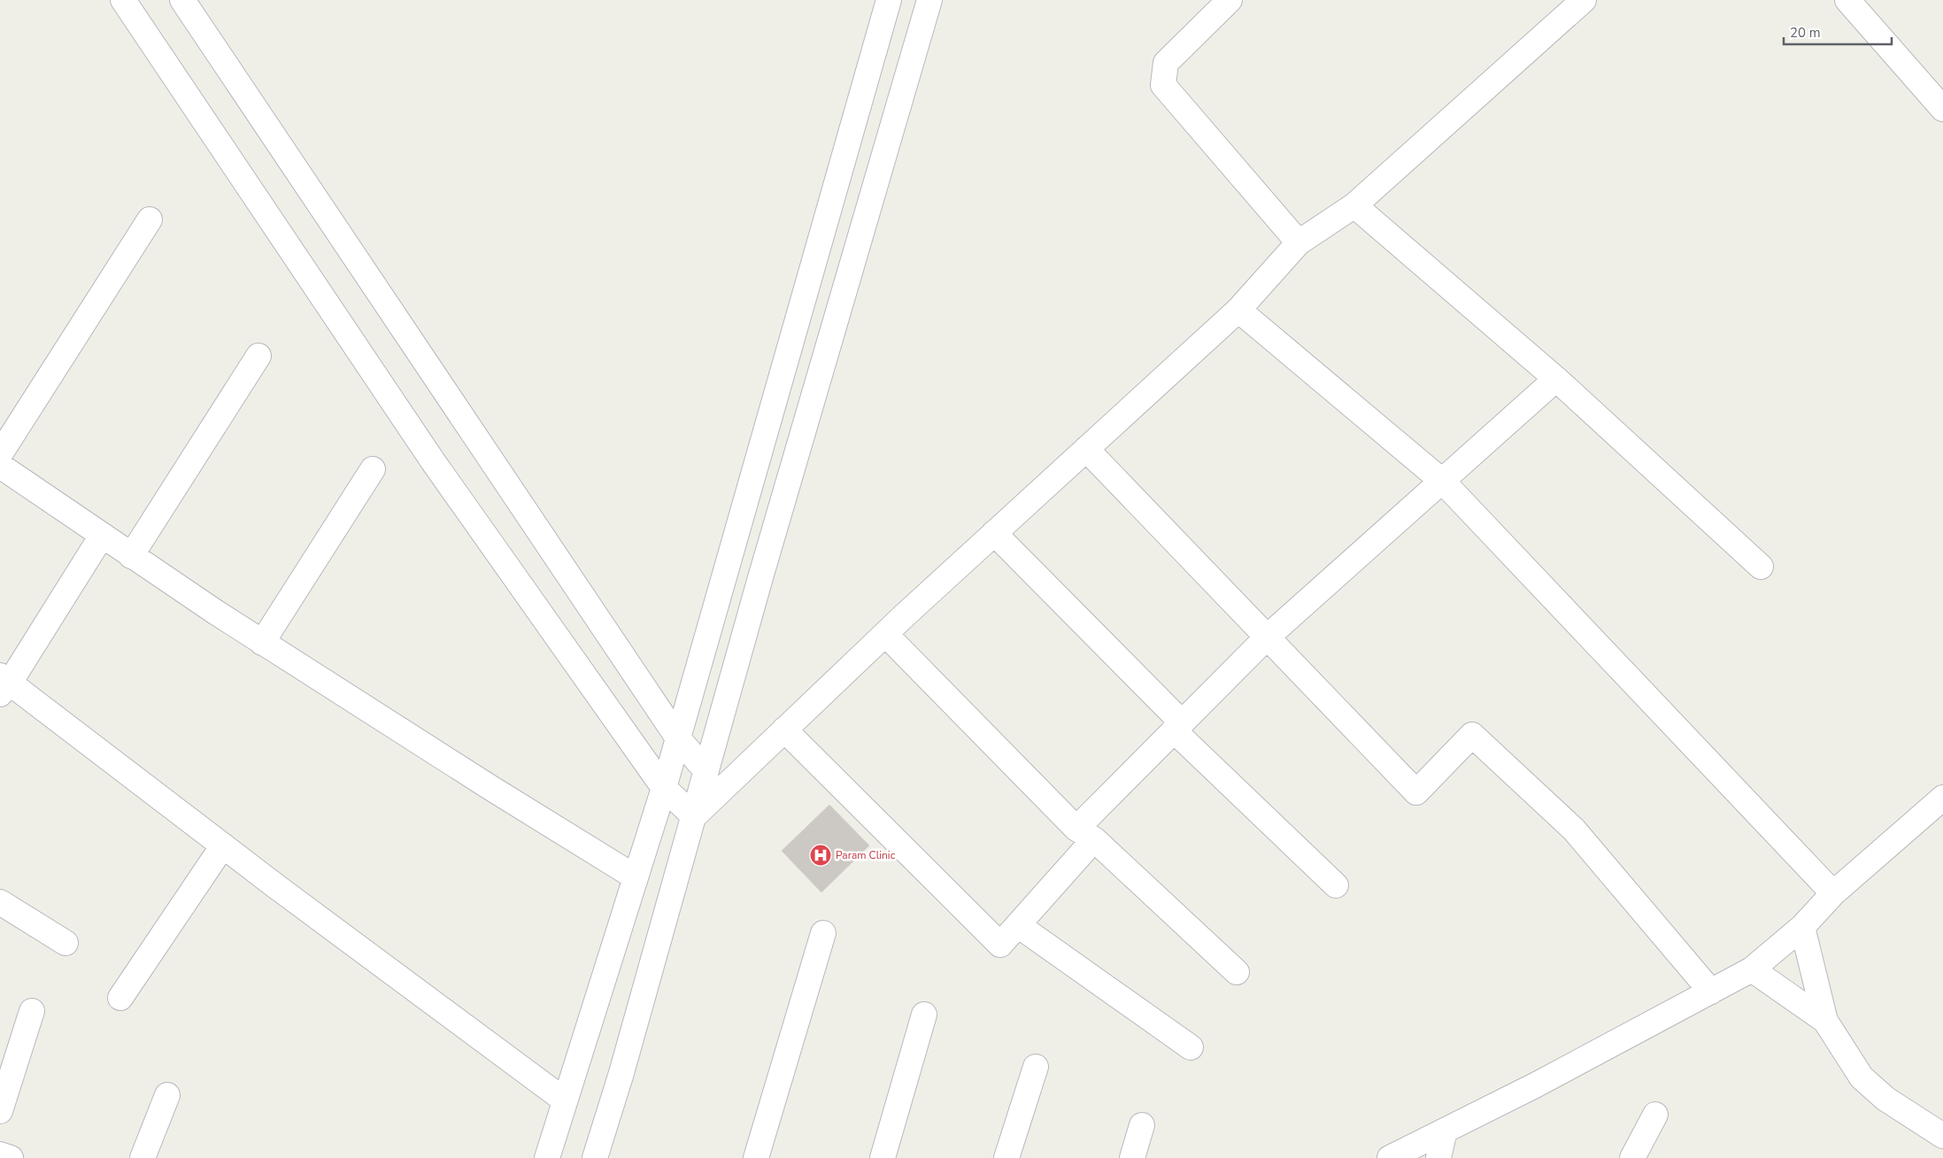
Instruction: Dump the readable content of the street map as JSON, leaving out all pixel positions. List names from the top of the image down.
{
  "places": {
    "hospital": ["Param Clinic"]
  },
  "scale_bar": "20 m"
}
